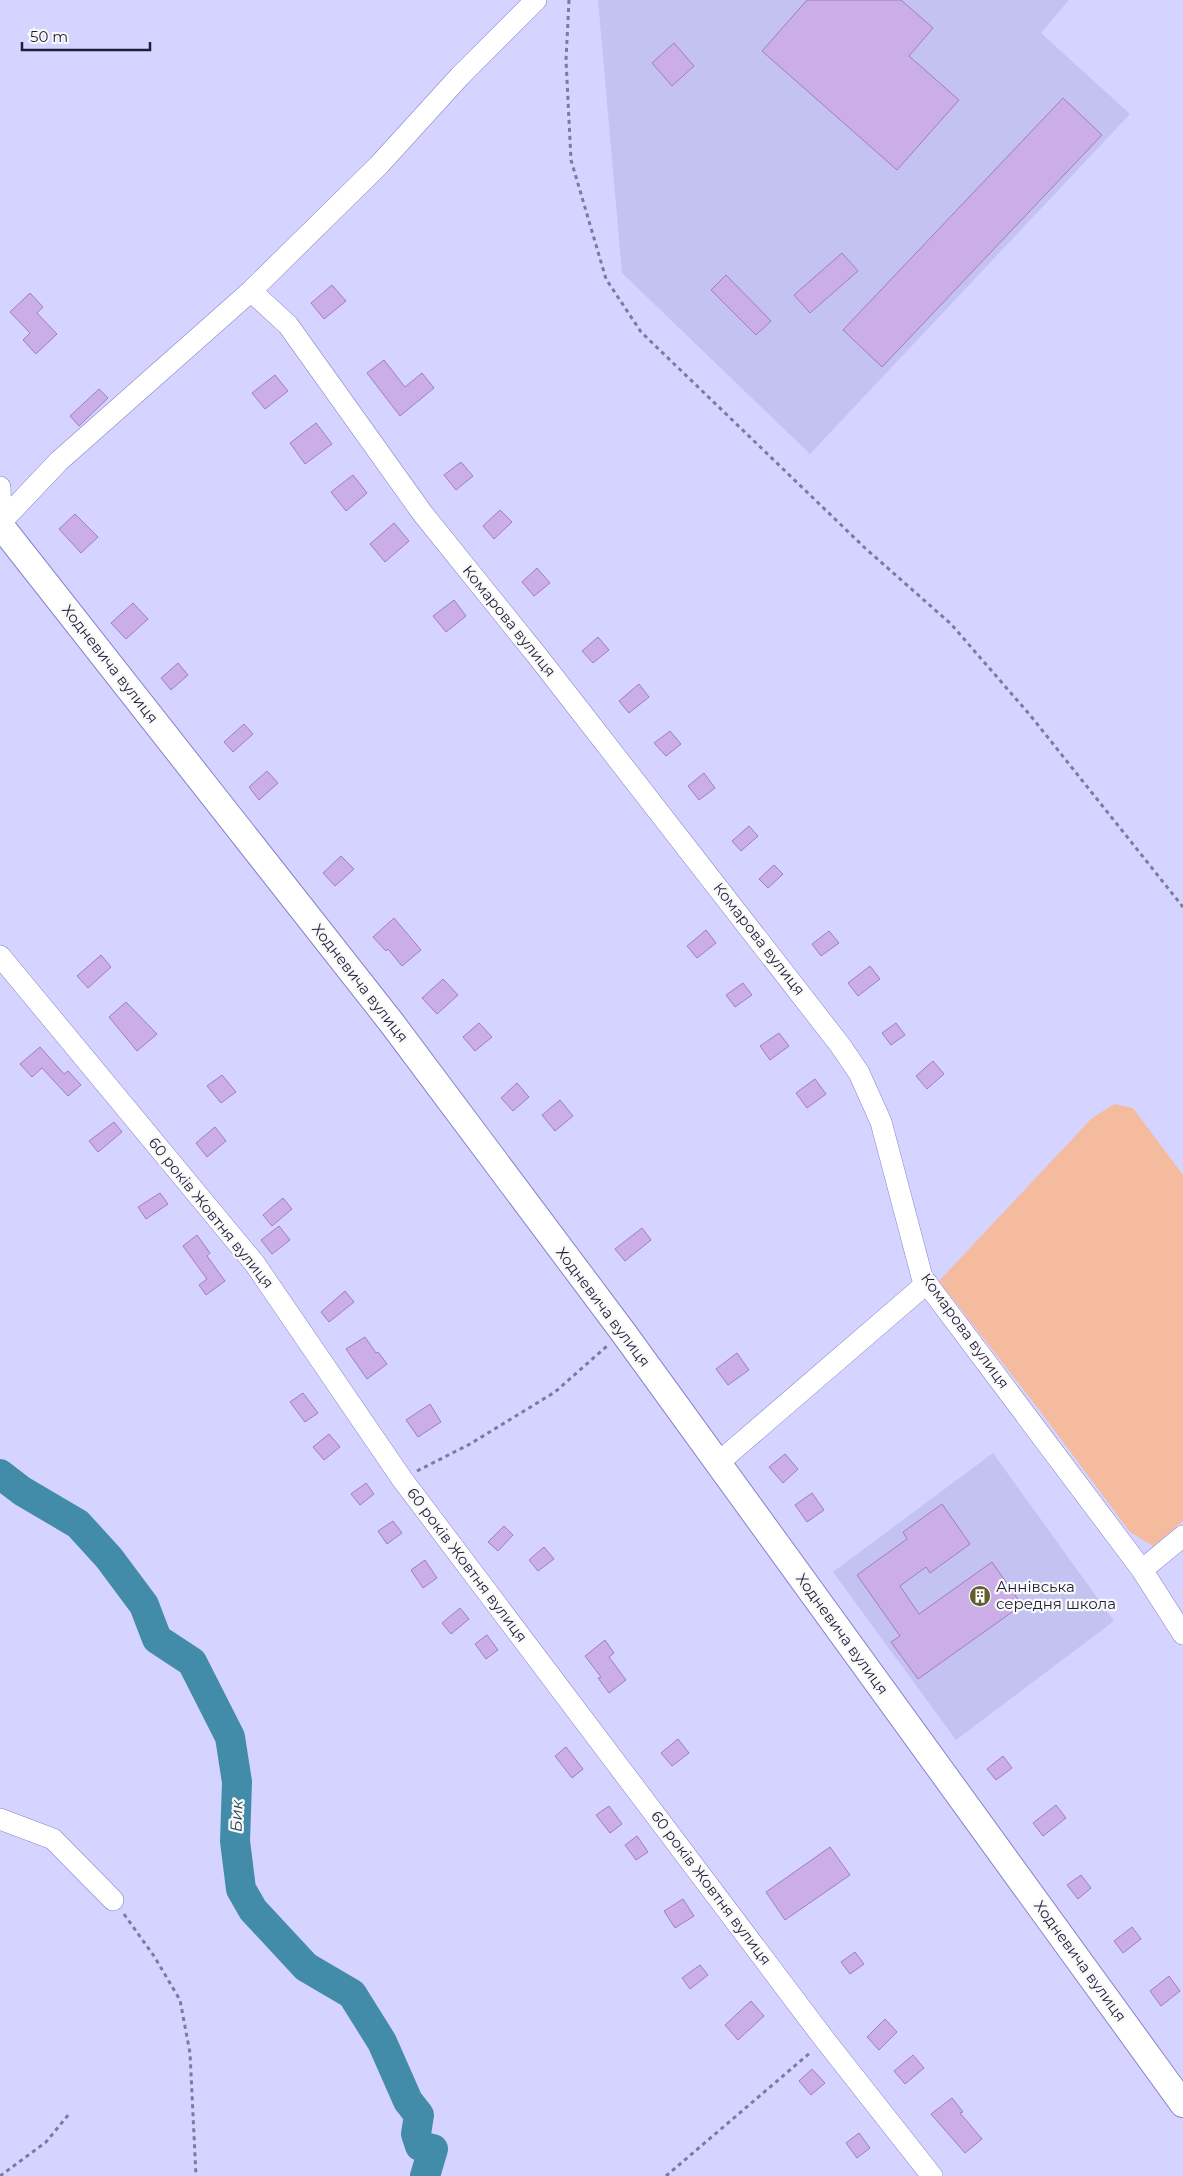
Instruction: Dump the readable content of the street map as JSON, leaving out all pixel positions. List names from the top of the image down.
{
  "streets": {
    "main road": ["Ходневича вулиця"],
    "street": ["Комарова вулиця", "60 років Жовтня вулиця"]
  },
  "water": ["Бик"],
  "places": {
    "building": ["Аннівська середня школа"]
  },
  "scale_bar": "50 m"
}
